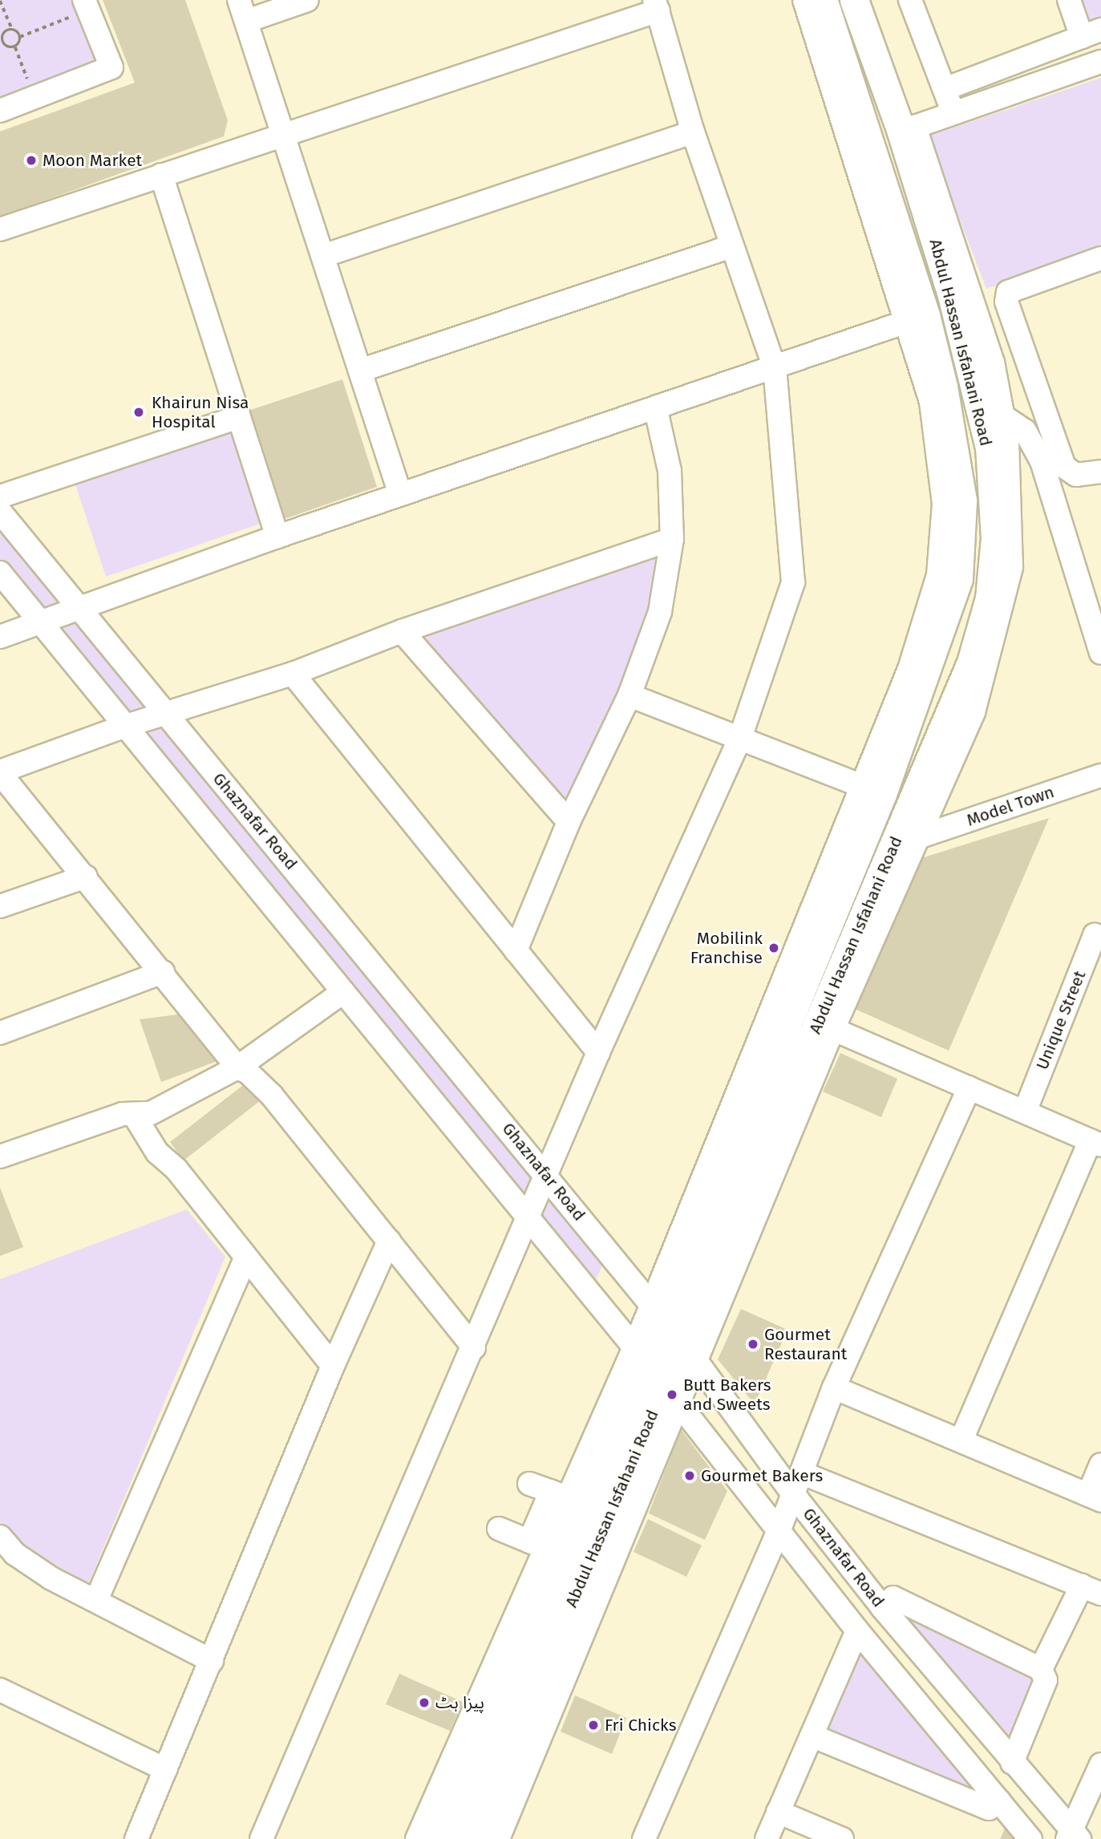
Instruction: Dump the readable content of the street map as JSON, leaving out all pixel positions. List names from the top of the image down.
{
  "streets": {
    "main road": ["Abdul Hassan Isfahani Road"],
    "street": ["Model Town", "Ghaznafar Road", "Unique Street"]
  },
  "crossings": [
    ["Abdul Hassan Isfahani Road", "Ghaznafar Road"]
  ],
  "places": [
    "Moon Market",
    "Khairun Nisa Hospital",
    "Mobilink Franchise",
    "Gourmet Restaurant",
    "Butt Bakers and Sweets",
    "Gourmet Bakers",
    "پیزا ہٹ",
    "Fri Chicks"
  ]
}
